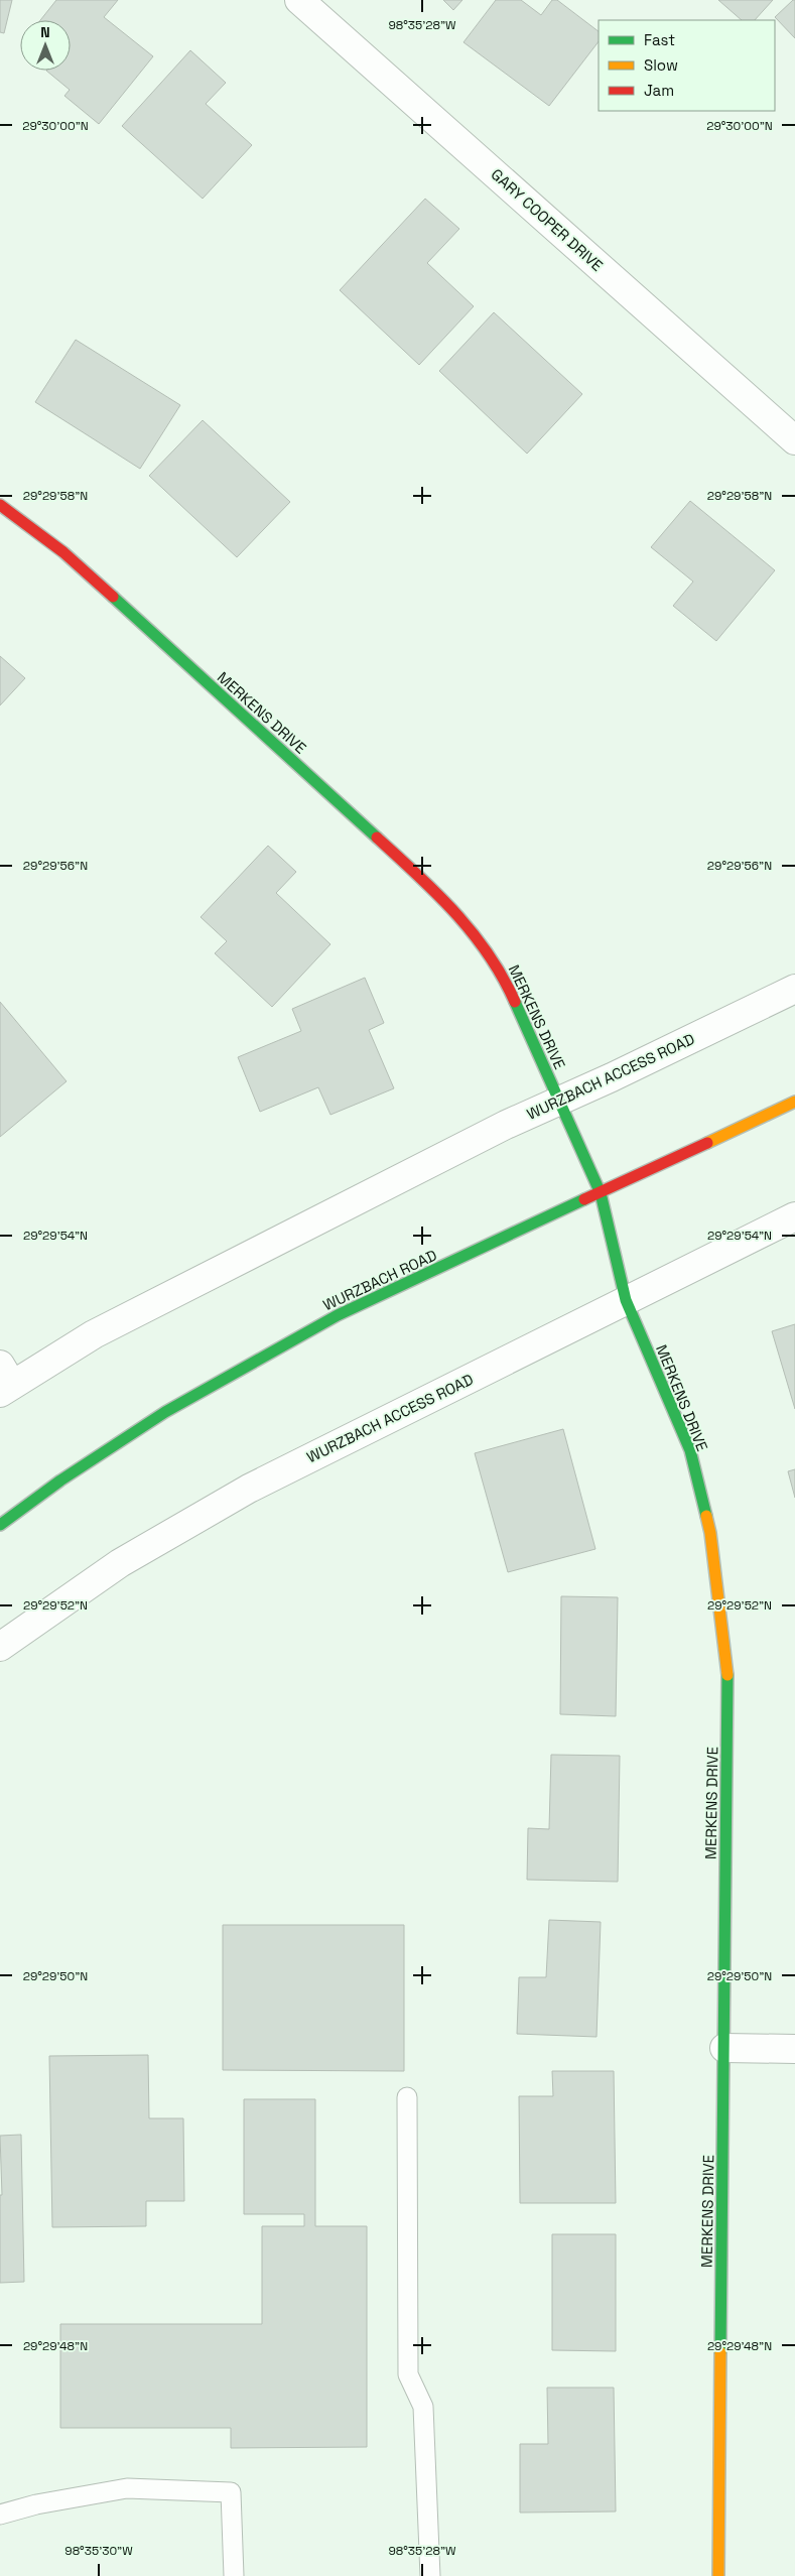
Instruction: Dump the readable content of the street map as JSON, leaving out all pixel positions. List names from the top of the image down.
{
  "streets": {
    "street": [
      "GARY COOPER DRIVE",
      "MERKENS DRIVE",
      "WURZBACH ACCESS ROAD",
      "WURZBACH ROAD"
    ]
  },
  "crossings": [
    ["MERKENS DRIVE", "WURZBACH ACCESS ROAD"],
    ["MERKENS DRIVE", "WURZBACH ROAD"]
  ],
  "legend": ["Fast", "Slow", "Jam"],
  "north": "top",
  "coordinates": [
    "98°35'28\"W",
    "29°30'00\"N",
    "29°29'58\"N",
    "29°29'56\"N",
    "29°29'54\"N",
    "29°29'52\"N",
    "29°29'50\"N",
    "29°29'48\"N",
    "98°35'30\"W"
  ]
}
